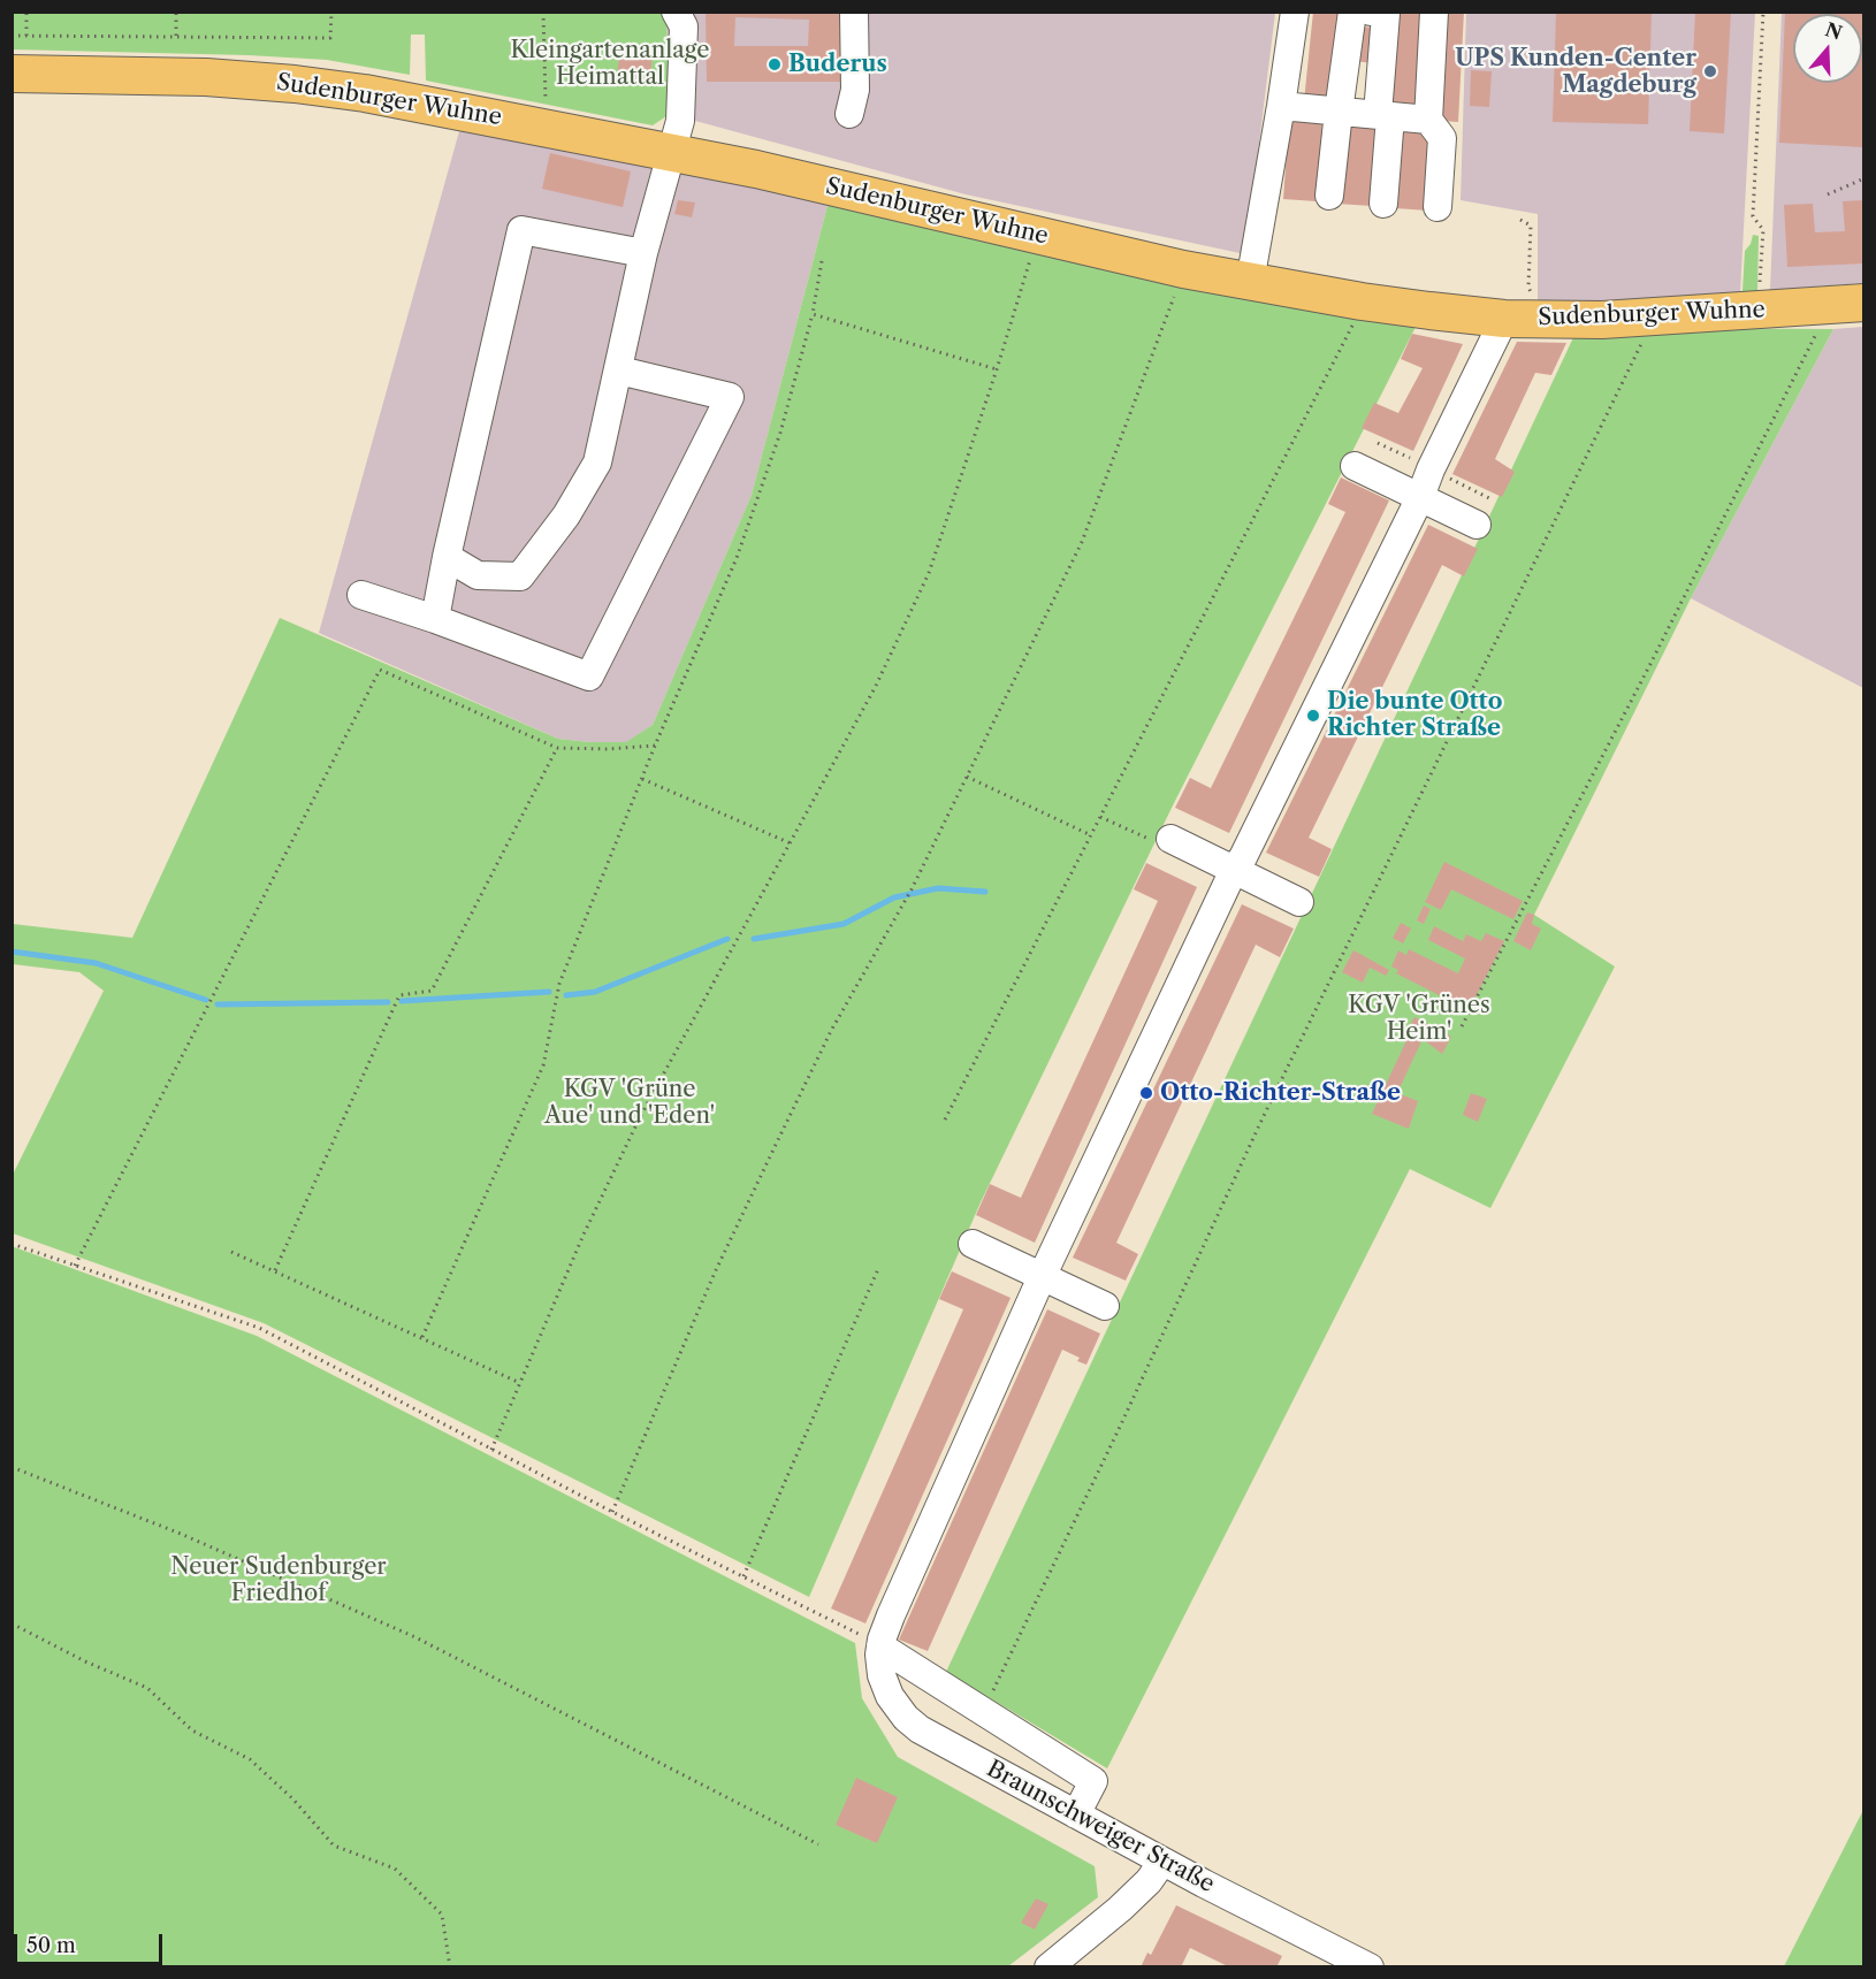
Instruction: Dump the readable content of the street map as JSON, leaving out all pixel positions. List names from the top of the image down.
{
  "streets": {
    "main road": ["Sudenburger Wuhne"],
    "street": ["Braunschweiger Straße"]
  },
  "parks": [
    "Kleingartenanlage Heimattal",
    "KGV 'Grünes Heim'",
    "KGV 'Grüne Aue' und 'Eden'",
    "Neuer Sudenburger Friedhof"
  ],
  "places": [
    "Buderus",
    "UPS Kunden-Center Magdeburg",
    "Die bunte Otto Richter Straße",
    "Otto-Richter-Straße"
  ],
  "scale_bar": "50 m",
  "north": "top"
}
